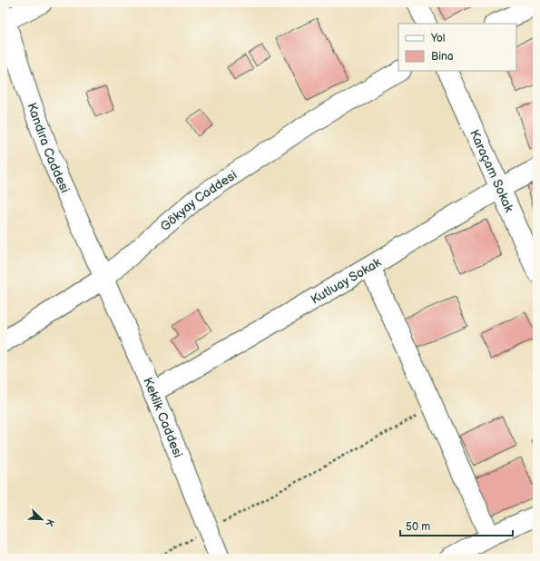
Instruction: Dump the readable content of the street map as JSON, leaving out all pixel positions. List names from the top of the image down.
{
  "streets": {
    "street": [
      "Kandıra Caddesi",
      "Karaçam Sokak",
      "Gökyay Caddesi",
      "Kutluay Sokak",
      "Keklik Caddesi"
    ]
  },
  "crossings": [
    ["Kandıra Caddesi", "Gökyay Caddesi"],
    ["Kandıra Caddesi", "Keklik Caddesi"],
    ["Karaçam Sokak", "Kutluay Sokak"],
    ["Gökyay Caddesi", "Keklik Caddesi"],
    ["Kutluay Sokak", "Keklik Caddesi"]
  ],
  "legend": ["Yol", "Bina"],
  "scale_bar": "50 m",
  "north": "bottom right"
}
